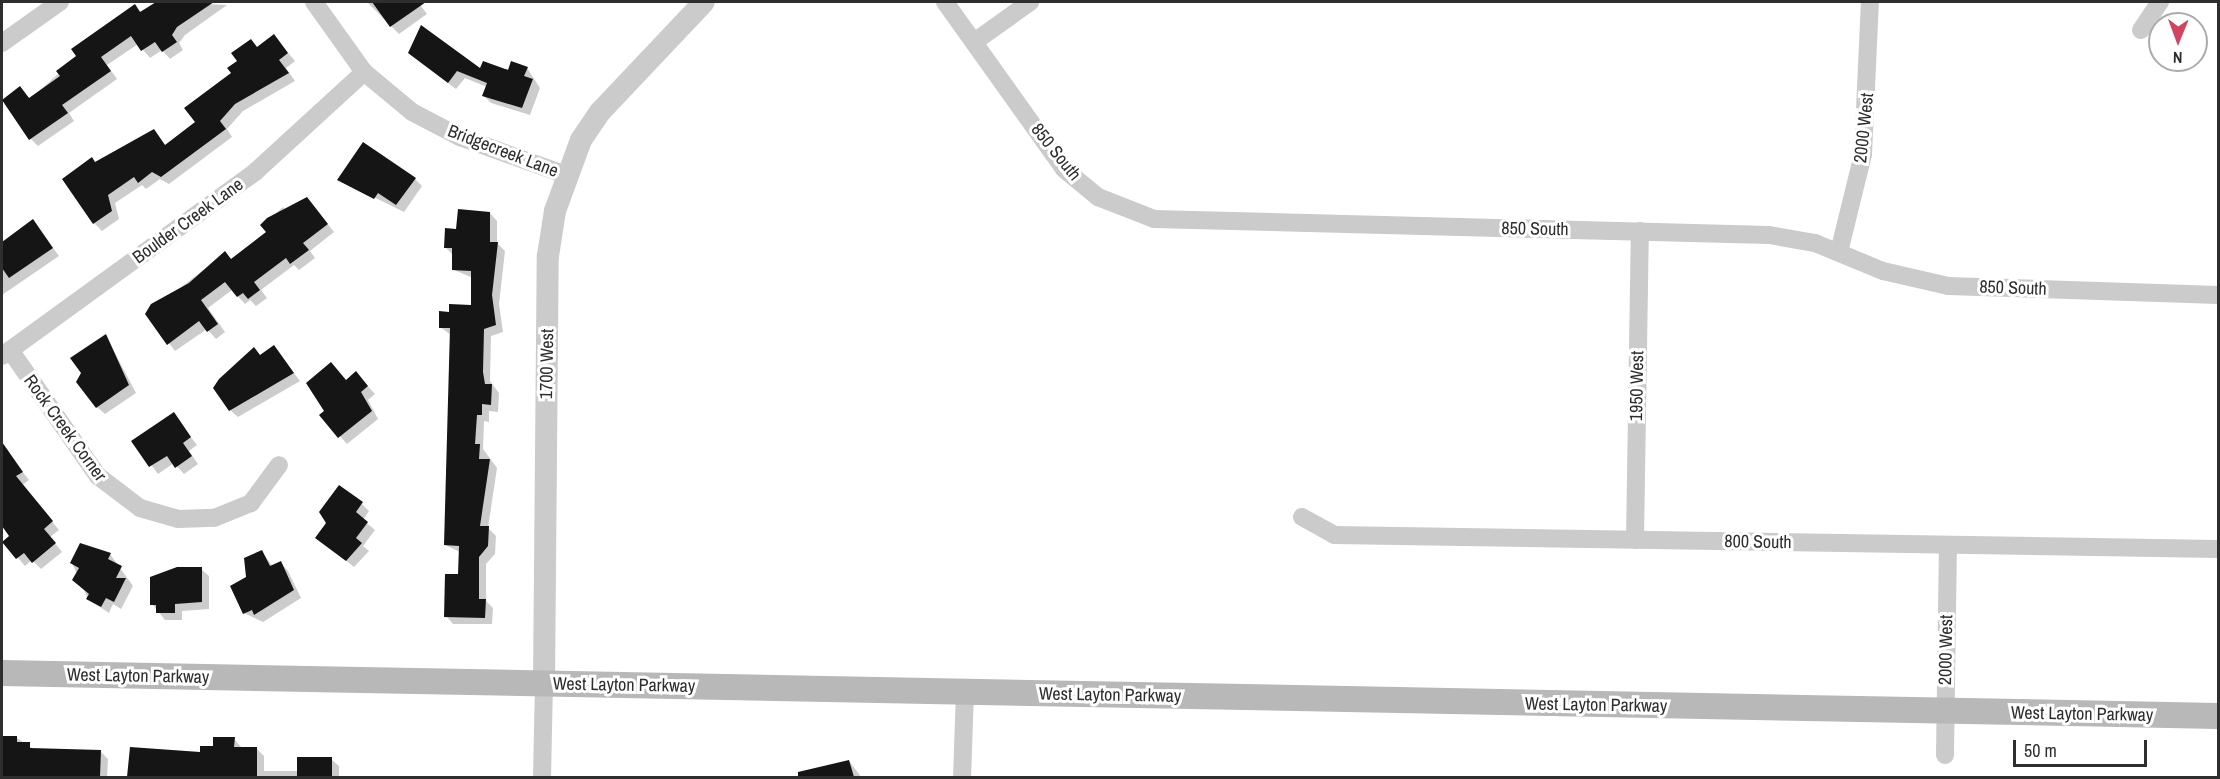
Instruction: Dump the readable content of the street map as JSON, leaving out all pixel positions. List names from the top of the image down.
{
  "streets": {
    "main road": ["West Layton Parkway"],
    "street": [
      "2000 West",
      "Bridgecreek Lane",
      "850 South",
      "Boulder Creek Lane",
      "1700 West",
      "1950 West",
      "Rock Creek Corner",
      "800 South"
    ]
  },
  "crossings": [
    ["2000 West", "850 South"],
    ["2000 West", "800 South"],
    ["2000 West", "West Layton Parkway"],
    ["Bridgecreek Lane", "Boulder Creek Lane"],
    ["Bridgecreek Lane", "1700 West"],
    ["850 South", "1950 West"],
    ["Boulder Creek Lane", "Rock Creek Corner"],
    ["1700 West", "West Layton Parkway"],
    ["1950 West", "800 South"]
  ],
  "scale_bar": "50 m",
  "north": "bottom"
}
